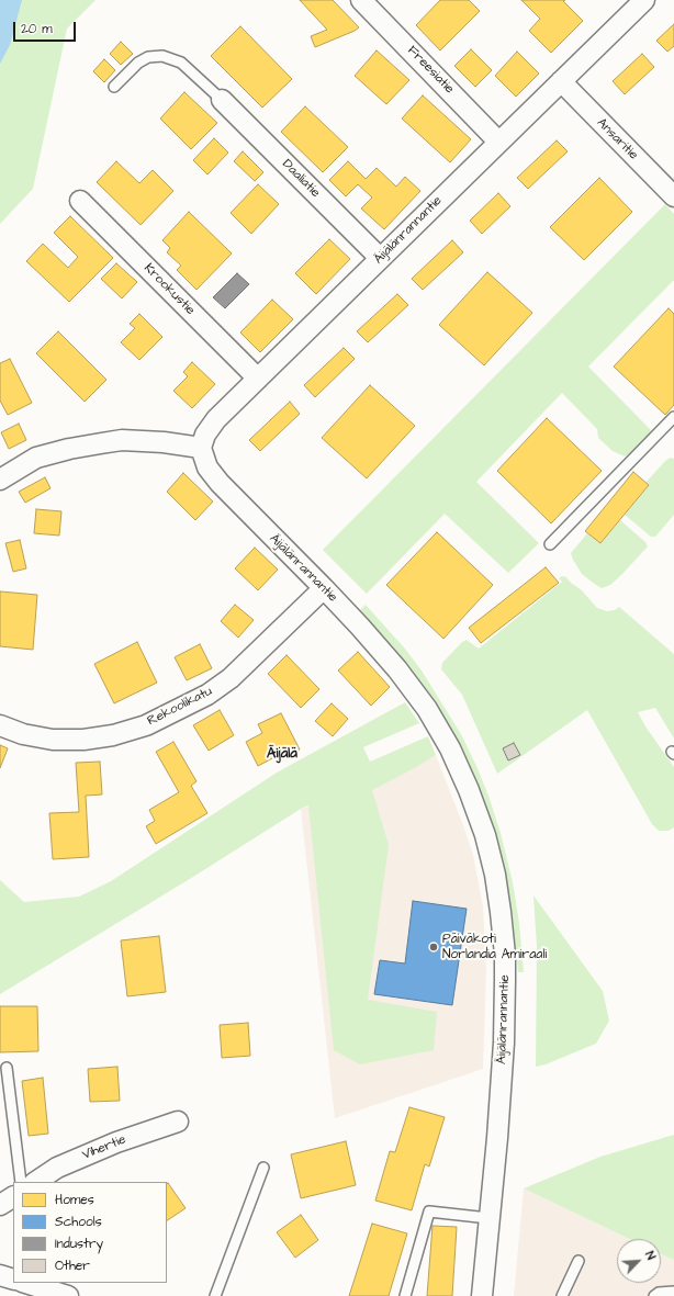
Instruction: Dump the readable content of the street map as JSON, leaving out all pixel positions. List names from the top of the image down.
{
  "streets": {
    "street": [
      "Freesiatie",
      "Ansaritie",
      "Daaliatie",
      "Äijälänrannantie",
      "Krookustie",
      "Rekoolikatu",
      "Vihertie"
    ]
  },
  "crossings": [
    ["Freesiatie", "Äijälänrannantie"],
    ["Ansaritie", "Äijälänrannantie"],
    ["Daaliatie", "Äijälänrannantie"],
    ["Äijälänrannantie", "Krookustie"],
    ["Äijälänrannantie", "Rekoolikatu"]
  ],
  "districts": ["Äijälä"],
  "places": ["Päiväkoti Norlandia Amiraali"],
  "legend": [
    "Homes",
    "Schools",
    "Industry",
    "Other"
  ],
  "scale_bar": "20 m",
  "north": "top right"
}
